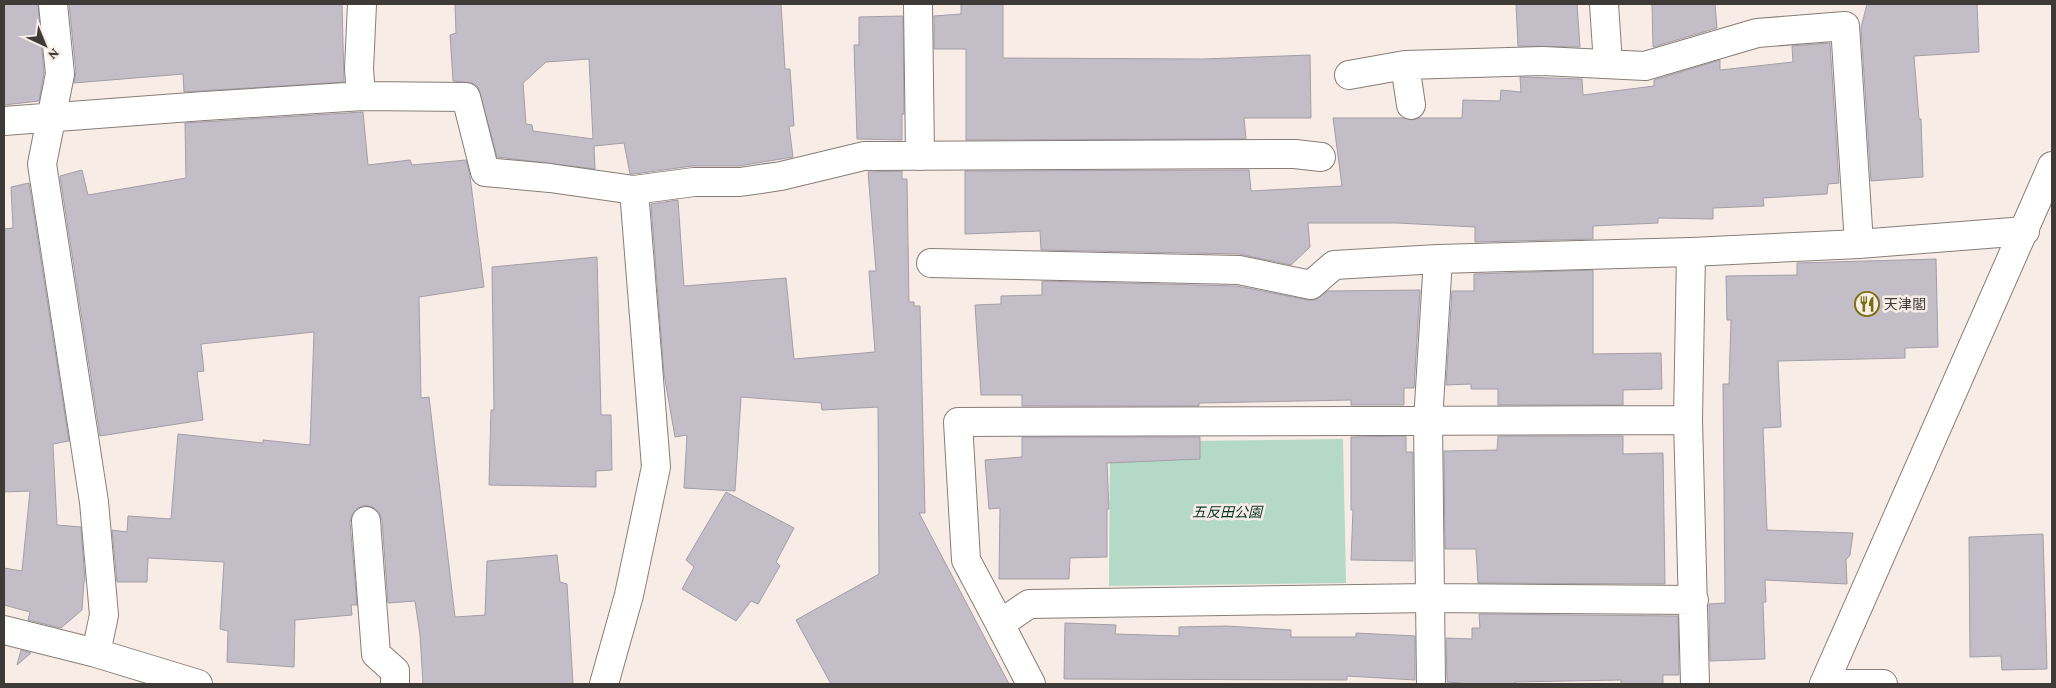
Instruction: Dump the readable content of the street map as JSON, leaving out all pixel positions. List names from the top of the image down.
{
  "parks": ["五反田公園"],
  "places": {
    "restaurant": ["天津閣"]
  },
  "north": "bottom right"
}
